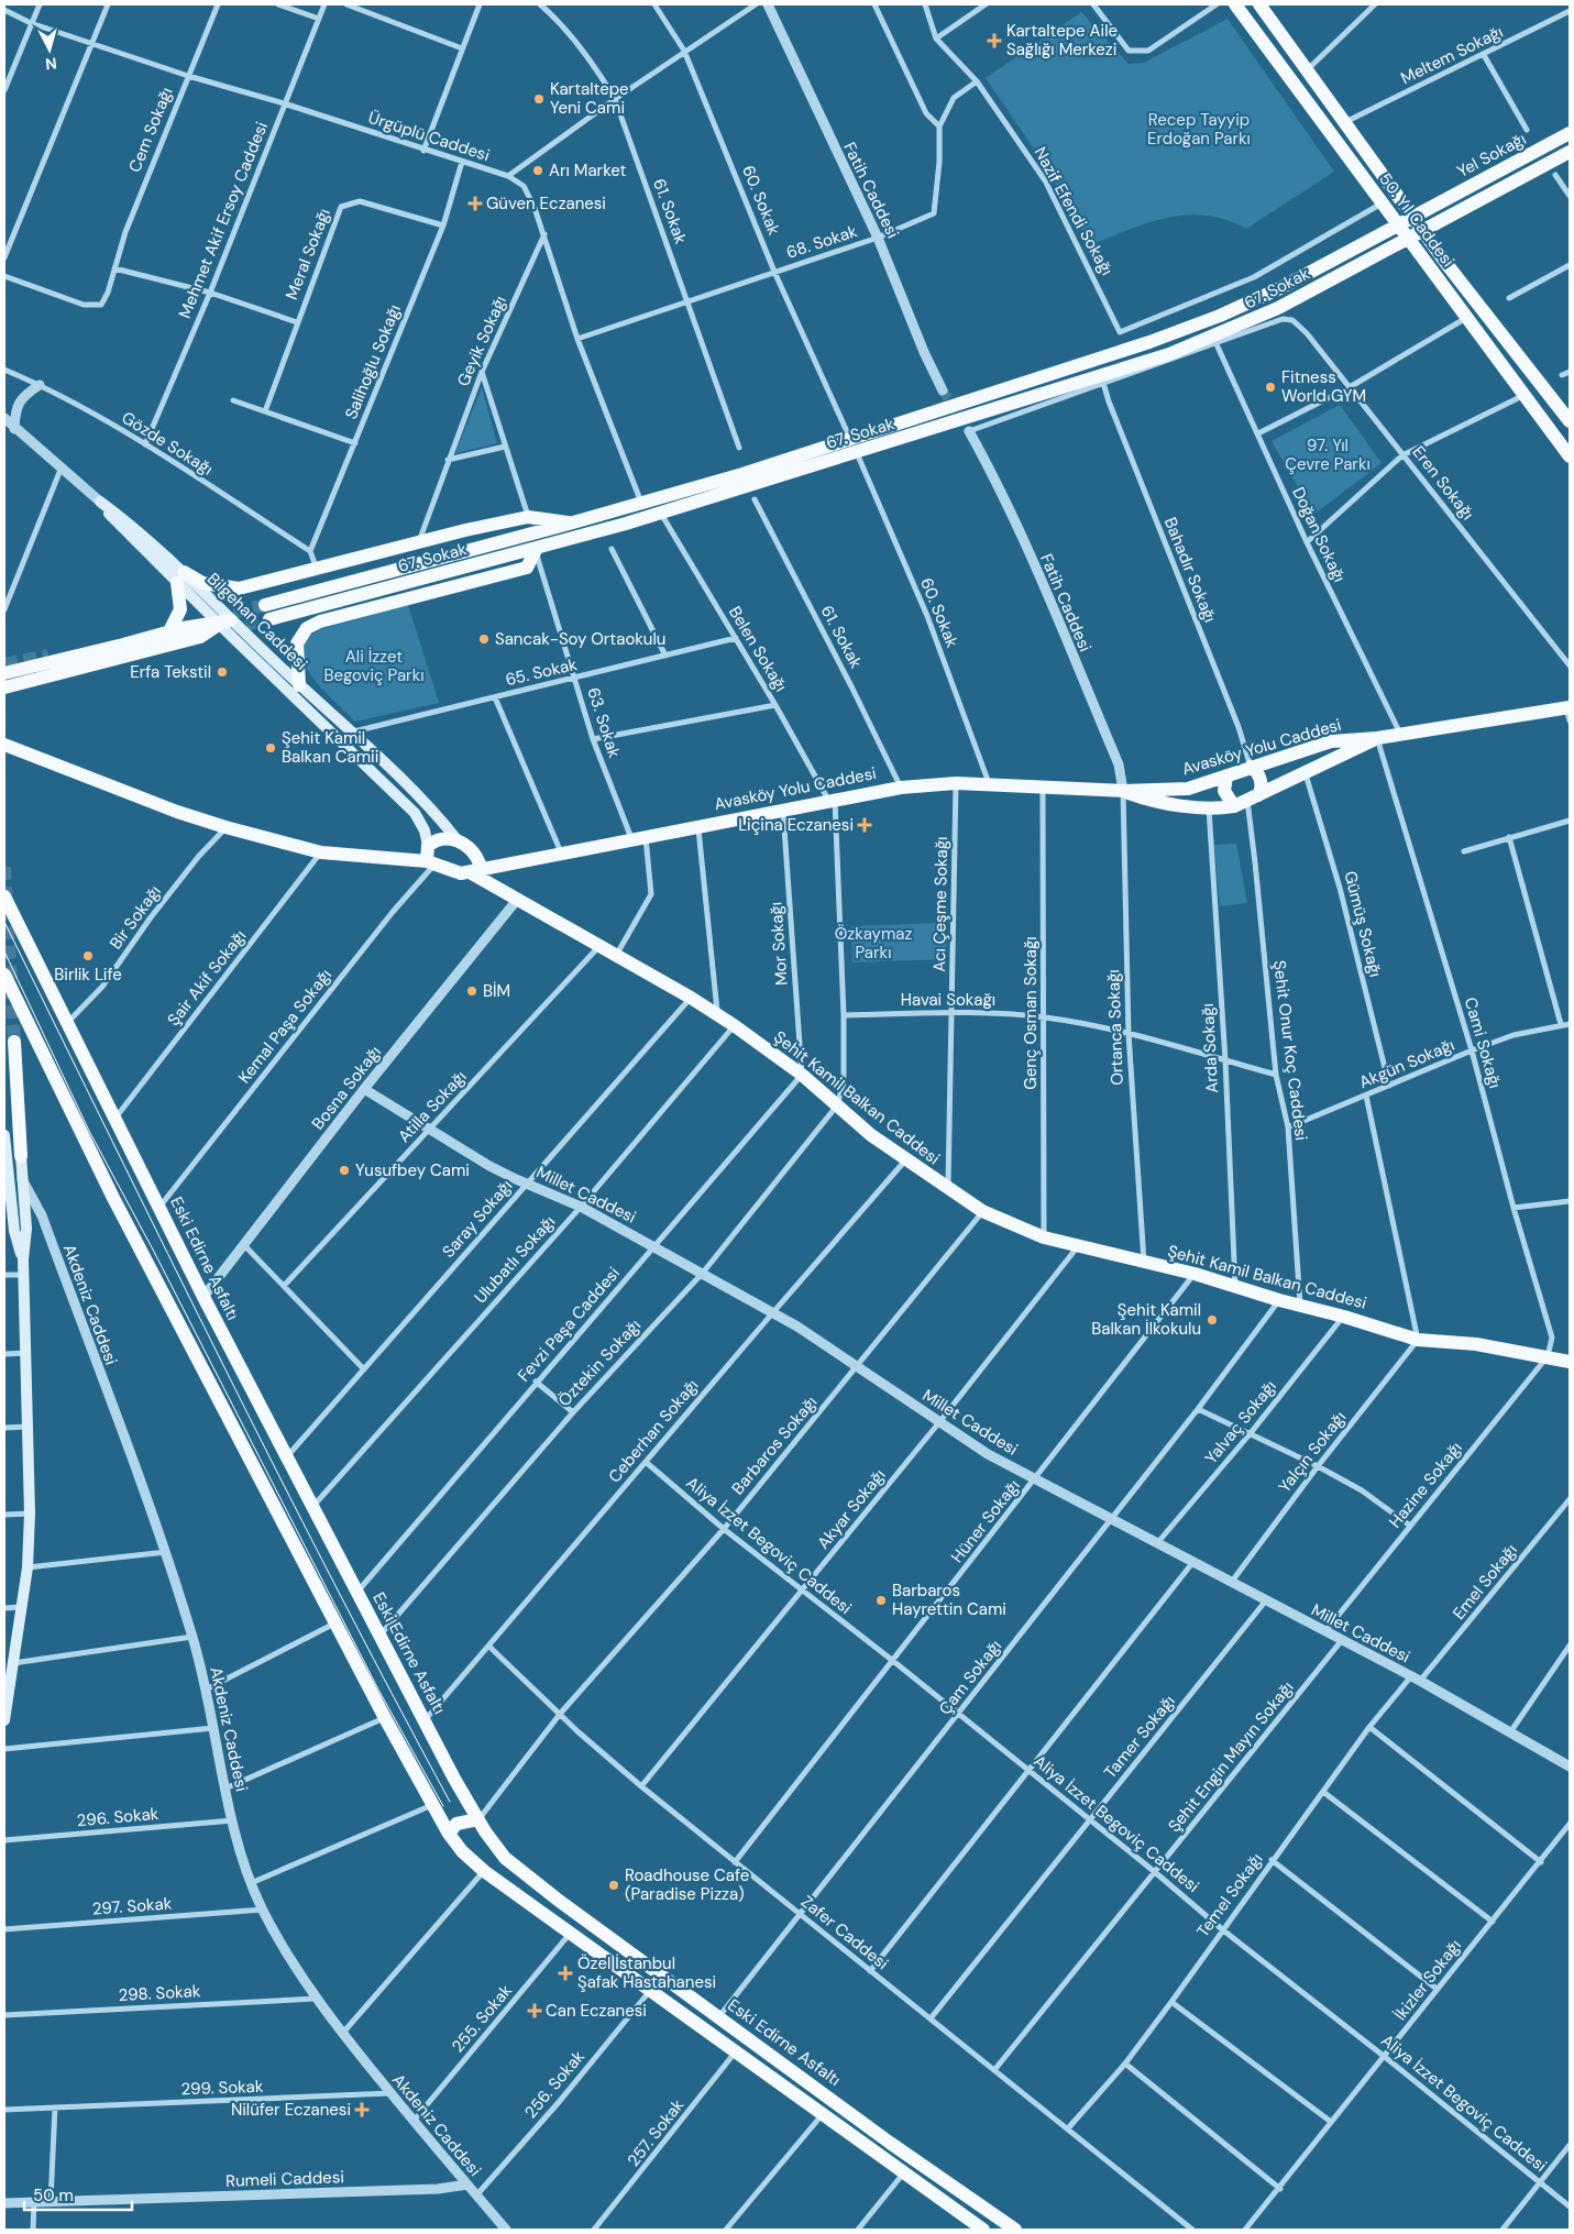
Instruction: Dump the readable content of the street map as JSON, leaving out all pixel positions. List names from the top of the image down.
{
  "streets": {
    "main road": [
      "Yel Sokağı",
      "50. Yıl Caddesi",
      "67. Sokak",
      "Bilgehan Caddesi",
      "Avasköy Yolu Caddesi",
      "Şehit Kamil Balkan Caddesi",
      "Eski Edirne Asfaltı"
    ],
    "street": [
      "Meltem Sokağı",
      "Cem Sokağı",
      "Ürgüplü Caddesi",
      "Fatih Caddesi",
      "60. Sokak",
      "61. Sokak",
      "Nazif Efendi Sokağı",
      "Mehmet Akif Ersoy Caddesi",
      "68. Sokak",
      "Meral Sokağı",
      "Geyik Sokağı",
      "Salihoğlu Sokağı",
      "Gözde Sokağı",
      "Eren Sokağı",
      "Doğan Sokağı",
      "Bahadır Sokağı",
      "Belen Sokağı",
      "65. Sokak",
      "63. Sokak",
      "Acı Çeşme Sokağı",
      "Bir Sokağı",
      "Gümüş Sokağı",
      "Mor Sokağı",
      "Şair Akif Sokağı",
      "Havai Sokağı",
      "Genç Osman Sokağı",
      "Kemal Paşa Sokağı",
      "Ortanca Sokağı",
      "Cami Sokağı",
      "Arda Sokağı",
      "Şehit Onur Koç Caddesi",
      "Akgün Sokağı",
      "Bosna Sokağı",
      "Atilla Sokağı",
      "Millet Caddesi",
      "Saray Sokağı",
      "Ulubatlı Sokağı",
      "Akdeniz Caddesi",
      "Fevzi Paşa Caddesi",
      "Öztekin Sokağı",
      "Yalvaç Sokağı",
      "Ceberhan Sokağı",
      "Barbaros Sokağı",
      "Yalçın Sokağı",
      "Hazine Sokağı",
      "Akyar Sokağı",
      "Hüner Sokağı",
      "Aliya İzzet Begoviç Caddesi",
      "Emel Sokağı",
      "Çam Sokağı",
      "Tamer Sokağı",
      "Şehit Engin Mayın Sokağı",
      "296. Sokak",
      "Temel Sokağı",
      "297. Sokak",
      "Zafer Caddesi",
      "İkizler Sokağı",
      "298. Sokak",
      "255. Sokak",
      "256. Sokak",
      "299. Sokak",
      "257. Sokak",
      "Rumeli Caddesi"
    ]
  },
  "crossings": [
    ["Meltem Sokağı", "50. Yıl Caddesi"],
    ["Cem Sokağı", "Ürgüplü Caddesi"],
    ["Ürgüplü Caddesi", "Mehmet Akif Ersoy Caddesi"],
    ["Ürgüplü Caddesi", "68. Sokak"],
    ["Ürgüplü Caddesi", "67. Sokak"],
    ["Ürgüplü Caddesi", "Geyik Sokağı"],
    ["Ürgüplü Caddesi", "Salihoğlu Sokağı"],
    ["Yel Sokağı", "67. Sokak"],
    ["Fatih Caddesi", "68. Sokak"],
    ["Fatih Caddesi", "67. Sokak"],
    ["Fatih Caddesi", "Avasköy Yolu Caddesi"],
    ["Fatih Caddesi", "Ortanca Sokağı"],
    ["60. Sokak", "68. Sokak"],
    ["60. Sokak", "67. Sokak"],
    ["60. Sokak", "Avasköy Yolu Caddesi"],
    ["61. Sokak", "68. Sokak"],
    ["61. Sokak", "Avasköy Yolu Caddesi"],
    ["Nazif Efendi Sokağı", "68. Sokak"],
    ["Nazif Efendi Sokağı", "67. Sokak"],
    ["Mehmet Akif Ersoy Caddesi", "Gözde Sokağı"],
    ["50. Yıl Caddesi", "67. Sokak"],
    ["Meral Sokağı", "Salihoğlu Sokağı"],
    ["67. Sokak", "Eren Sokağı"],
    ["67. Sokak", "Doğan Sokağı"],
    ["67. Sokak", "Bahadır Sokağı"],
    ["67. Sokak", "Belen Sokağı"],
    ["67. Sokak", "63. Sokak"],
    ["Salihoğlu Sokağı", "Gözde Sokağı"],
    ["Doğan Sokağı", "Avasköy Yolu Caddesi"],
    ["Bahadır Sokağı", "Avasköy Yolu Caddesi"],
    ["Bahadır Sokağı", "Şehit Onur Koç Caddesi"],
    ["Bilgehan Caddesi", "65. Sokak"],
    ["Belen Sokağı", "65. Sokak"],
    ["Belen Sokağı", "Avasköy Yolu Caddesi"],
    ["65. Sokak", "63. Sokak"],
    ["63. Sokak", "Avasköy Yolu Caddesi"],
    ["63. Sokak", "Şehit Kamil Balkan Caddesi"],
    ["Avasköy Yolu Caddesi", "Acı Çeşme Sokağı"],
    ["Avasköy Yolu Caddesi", "Gümüş Sokağı"],
    ["Avasköy Yolu Caddesi", "Mor Sokağı"],
    ["Avasköy Yolu Caddesi", "Genç Osman Sokağı"],
    ["Avasköy Yolu Caddesi", "Ortanca Sokağı"],
    ["Avasköy Yolu Caddesi", "Cami Sokağı"],
    ["Avasköy Yolu Caddesi", "Arda Sokağı"],
    ["Avasköy Yolu Caddesi", "Şehit Onur Koç Caddesi"],
    ["Avasköy Yolu Caddesi", "Şehit Kamil Balkan Caddesi"],
    ["Acı Çeşme Sokağı", "Havai Sokağı"],
    ["Acı Çeşme Sokağı", "Şehit Kamil Balkan Caddesi"],
    ["Bir Sokağı", "Eski Edirne Asfaltı"],
    ["Gümüş Sokağı", "Akgün Sokağı"],
    ["Mor Sokağı", "Şehit Kamil Balkan Caddesi"],
    ["Mor Sokağı", "Fevzi Paşa Caddesi"],
    ["Şair Akif Sokağı", "Eski Edirne Asfaltı"],
    ["Havai Sokağı", "Genç Osman Sokağı"],
    ["Havai Sokağı", "Ortanca Sokağı"],
    ["Havai Sokağı", "Arda Sokağı"],
    ["Havai Sokağı", "Şehit Onur Koç Caddesi"],
    ["Genç Osman Sokağı", "Şehit Kamil Balkan Caddesi"],
    ["Kemal Paşa Sokağı", "Eski Edirne Asfaltı"],
    ["Ortanca Sokağı", "Şehit Kamil Balkan Caddesi"],
    ["Cami Sokağı", "Akgün Sokağı"],
    ["Cami Sokağı", "Şehit Kamil Balkan Caddesi"],
    ["Cami Sokağı", "Hazine Sokağı"],
    ["Arda Sokağı", "Şehit Kamil Balkan Caddesi"],
    ["Şehit Onur Koç Caddesi", "Akgün Sokağı"],
    ["Şehit Onur Koç Caddesi", "Şehit Kamil Balkan Caddesi"],
    ["Bosna Sokağı", "Şehit Kamil Balkan Caddesi"],
    ["Bosna Sokağı", "Millet Caddesi"],
    ["Bosna Sokağı", "Eski Edirne Asfaltı"],
    ["Şehit Kamil Balkan Caddesi", "Atilla Sokağı"],
    ["Şehit Kamil Balkan Caddesi", "Saray Sokağı"],
    ["Şehit Kamil Balkan Caddesi", "Ulubatlı Sokağı"],
    ["Şehit Kamil Balkan Caddesi", "Fevzi Paşa Caddesi"],
    ["Şehit Kamil Balkan Caddesi", "Öztekin Sokağı"],
    ["Şehit Kamil Balkan Caddesi", "Yalvaç Sokağı"],
    ["Şehit Kamil Balkan Caddesi", "Ceberhan Sokağı"],
    ["Şehit Kamil Balkan Caddesi", "Barbaros Sokağı"],
    ["Şehit Kamil Balkan Caddesi", "Yalçın Sokağı"],
    ["Şehit Kamil Balkan Caddesi", "Hazine Sokağı"],
    ["Şehit Kamil Balkan Caddesi", "Akyar Sokağı"],
    ["Şehit Kamil Balkan Caddesi", "Hüner Sokağı"],
    ["Şehit Kamil Balkan Caddesi", "Çam Sokağı"],
    ["Atilla Sokağı", "Millet Caddesi"],
    ["Millet Caddesi", "Saray Sokağı"],
    ["Millet Caddesi", "Ulubatlı Sokağı"],
    ["Millet Caddesi", "Fevzi Paşa Caddesi"],
    ["Millet Caddesi", "Öztekin Sokağı"],
    ["Millet Caddesi", "Yalvaç Sokağı"],
    ["Millet Caddesi", "Ceberhan Sokağı"],
    ["Millet Caddesi", "Barbaros Sokağı"],
    ["Millet Caddesi", "Yalçın Sokağı"],
    ["Millet Caddesi", "Hazine Sokağı"],
    ["Millet Caddesi", "Akyar Sokağı"],
    ["Millet Caddesi", "Hüner Sokağı"],
    ["Millet Caddesi", "Emel Sokağı"],
    ["Millet Caddesi", "Çam Sokağı"],
    ["Millet Caddesi", "Tamer Sokağı"],
    ["Millet Caddesi", "Şehit Engin Mayın Sokağı"],
    ["Millet Caddesi", "Temel Sokağı"],
    ["Saray Sokağı", "Eski Edirne Asfaltı"],
    ["Eski Edirne Asfaltı", "Ulubatlı Sokağı"],
    ["Eski Edirne Asfaltı", "Fevzi Paşa Caddesi"],
    ["Eski Edirne Asfaltı", "Öztekin Sokağı"],
    ["Eski Edirne Asfaltı", "Ceberhan Sokağı"],
    ["Eski Edirne Asfaltı", "Barbaros Sokağı"],
    ["Eski Edirne Asfaltı", "Çam Sokağı"],
    ["Akdeniz Caddesi", "296. Sokak"],
    ["Akdeniz Caddesi", "297. Sokak"],
    ["Akdeniz Caddesi", "298. Sokak"],
    ["Akdeniz Caddesi", "255. Sokak"],
    ["Akdeniz Caddesi", "256. Sokak"],
    ["Akdeniz Caddesi", "299. Sokak"],
    ["Akdeniz Caddesi", "Rumeli Caddesi"],
    ["Ceberhan Sokağı", "Aliya İzzet Begoviç Caddesi"],
    ["Ceberhan Sokağı", "Zafer Caddesi"],
    ["Barbaros Sokağı", "Aliya İzzet Begoviç Caddesi"],
    ["Barbaros Sokağı", "Zafer Caddesi"],
    ["Akyar Sokağı", "Aliya İzzet Begoviç Caddesi"],
    ["Akyar Sokağı", "Zafer Caddesi"],
    ["Hüner Sokağı", "Aliya İzzet Begoviç Caddesi"],
    ["Hüner Sokağı", "Zafer Caddesi"],
    ["Aliya İzzet Begoviç Caddesi", "Çam Sokağı"],
    ["Aliya İzzet Begoviç Caddesi", "Tamer Sokağı"],
    ["Aliya İzzet Begoviç Caddesi", "Şehit Engin Mayın Sokağı"],
    ["Aliya İzzet Begoviç Caddesi", "Temel Sokağı"],
    ["Aliya İzzet Begoviç Caddesi", "İkizler Sokağı"],
    ["Emel Sokağı", "Temel Sokağı"],
    ["Çam Sokağı", "Zafer Caddesi"],
    ["Tamer Sokağı", "Zafer Caddesi"],
    ["Şehit Engin Mayın Sokağı", "Zafer Caddesi"],
    ["Temel Sokağı", "Zafer Caddesi"]
  ],
  "parks": [
    "Recep Tayyip Erdoğan Parkı",
    "97. Yıl Çevre Parkı",
    "Ali İzzet Begoviç Parkı",
    "Özkaymaz Parkı"
  ],
  "places": {
    "health": [
      "Kartaltepe Aile Sağlığı Merkezi",
      "Güven Eczanesi",
      "Liçina Eczanesi",
      "Özel İstanbul Şafak Hastahanesi",
      "Can Eczanesi",
      "Nilüfer Eczanesi"
    ],
    "other": [
      "Kartaltepe Yeni Cami",
      "Arı Market",
      "Fitness World GYM",
      "Sancak-Soy Ortaokulu",
      "Erfa Tekstil",
      "Şehit Kamil Balkan Camii",
      "Birlik Life",
      "BİM",
      "Yusufbey Cami",
      "Şehit Kamil Balkan İlkokulu",
      "Barbaros Hayrettin Cami",
      "Roadhouse Cafe (Paradise Pizza)"
    ]
  },
  "scale_bar": "50 m",
  "north": "bottom"
}
